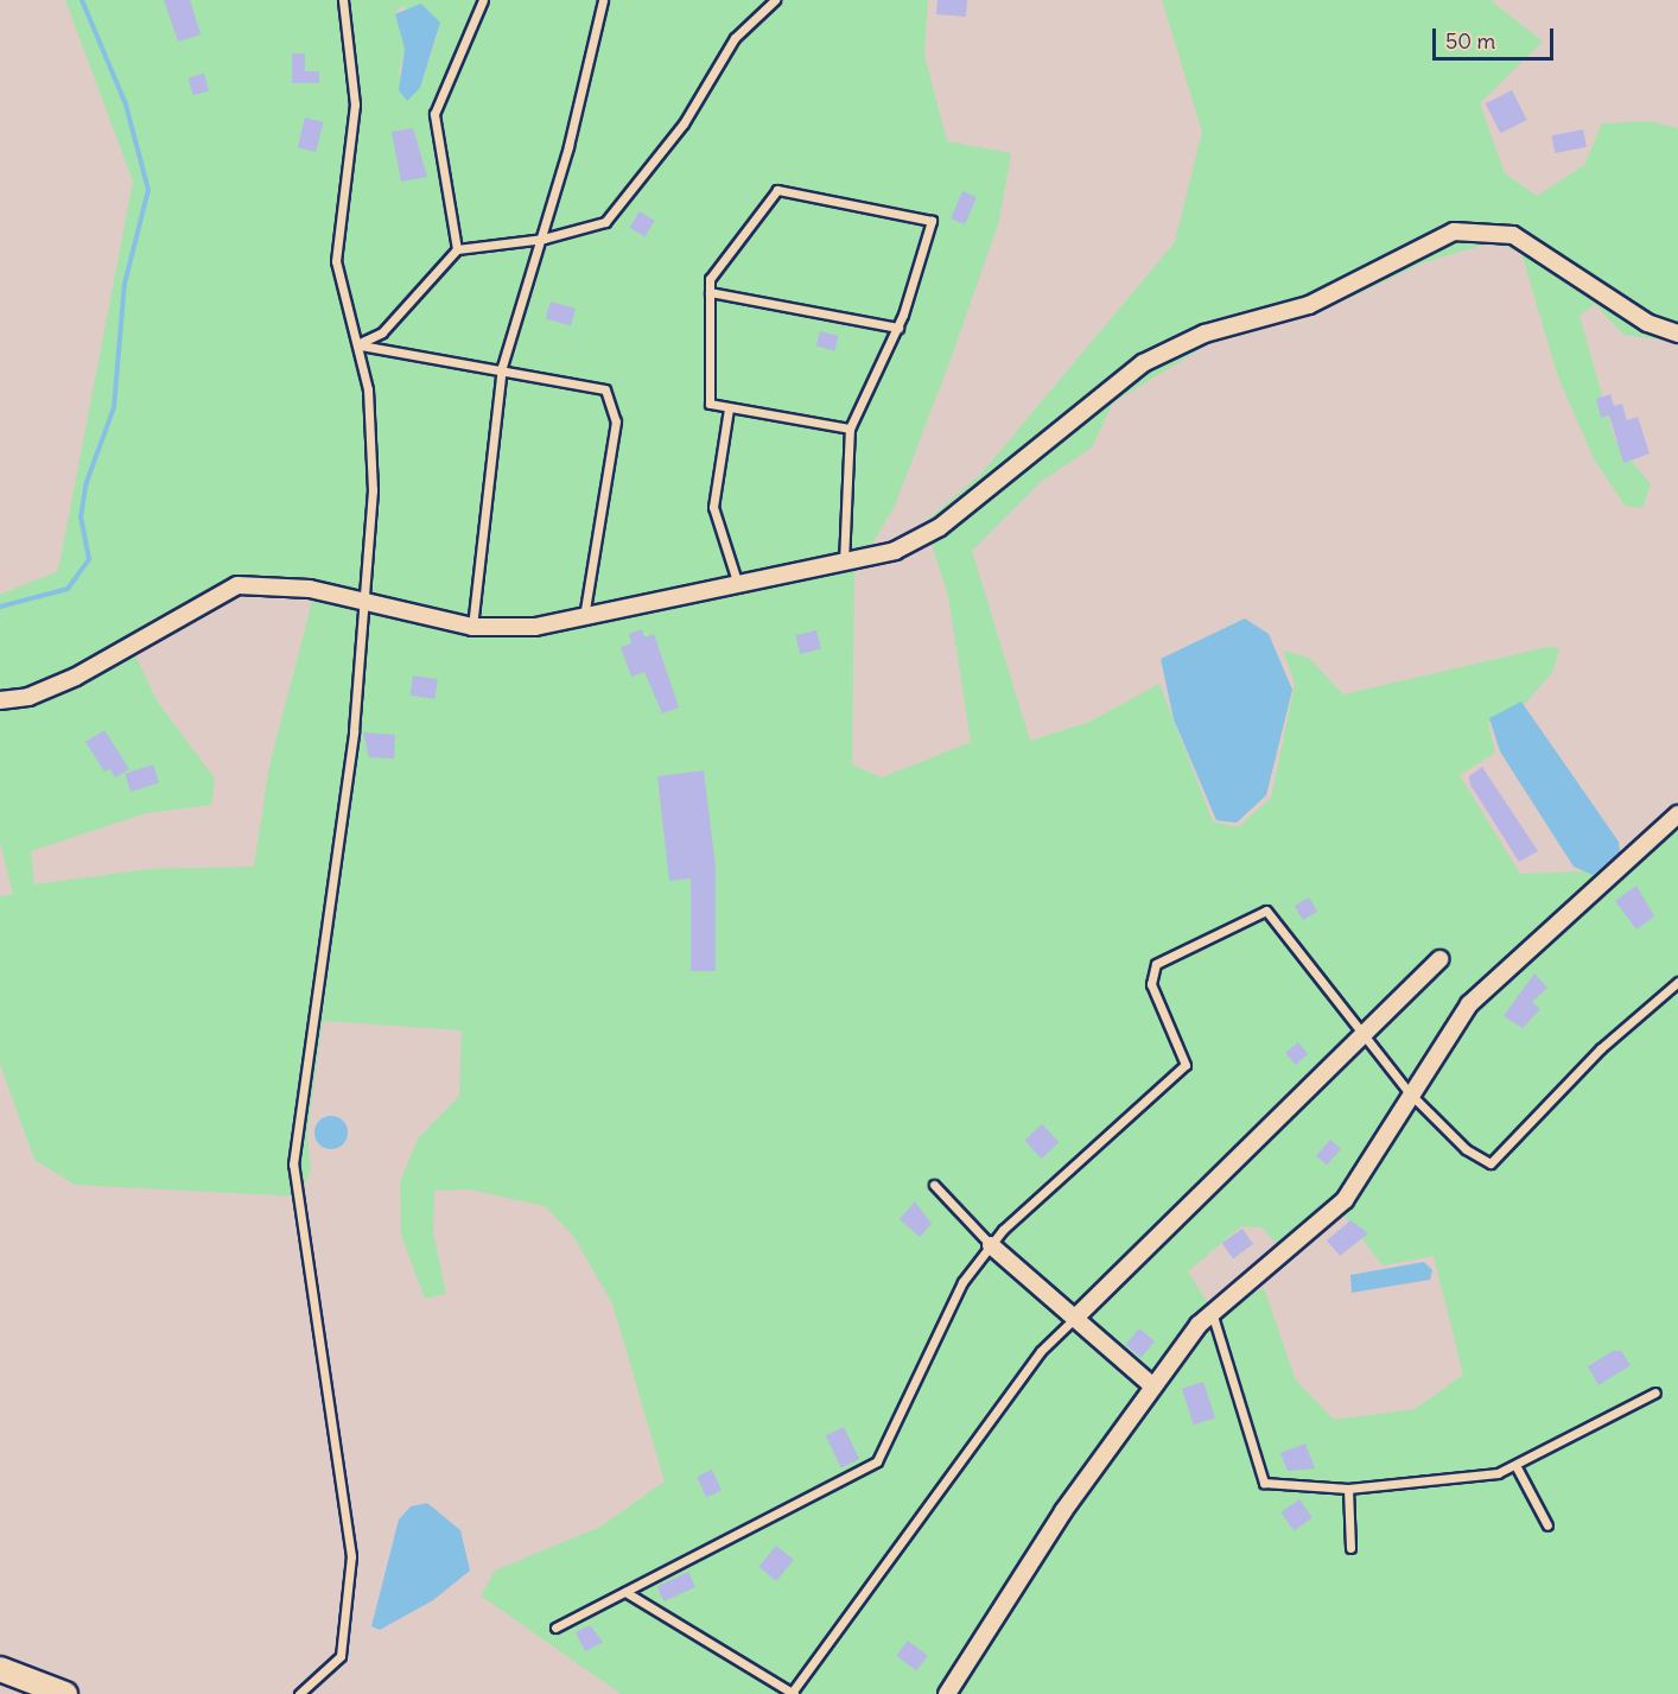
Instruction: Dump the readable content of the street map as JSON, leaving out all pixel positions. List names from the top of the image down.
{
  "scale_bar": "50 m"
}
